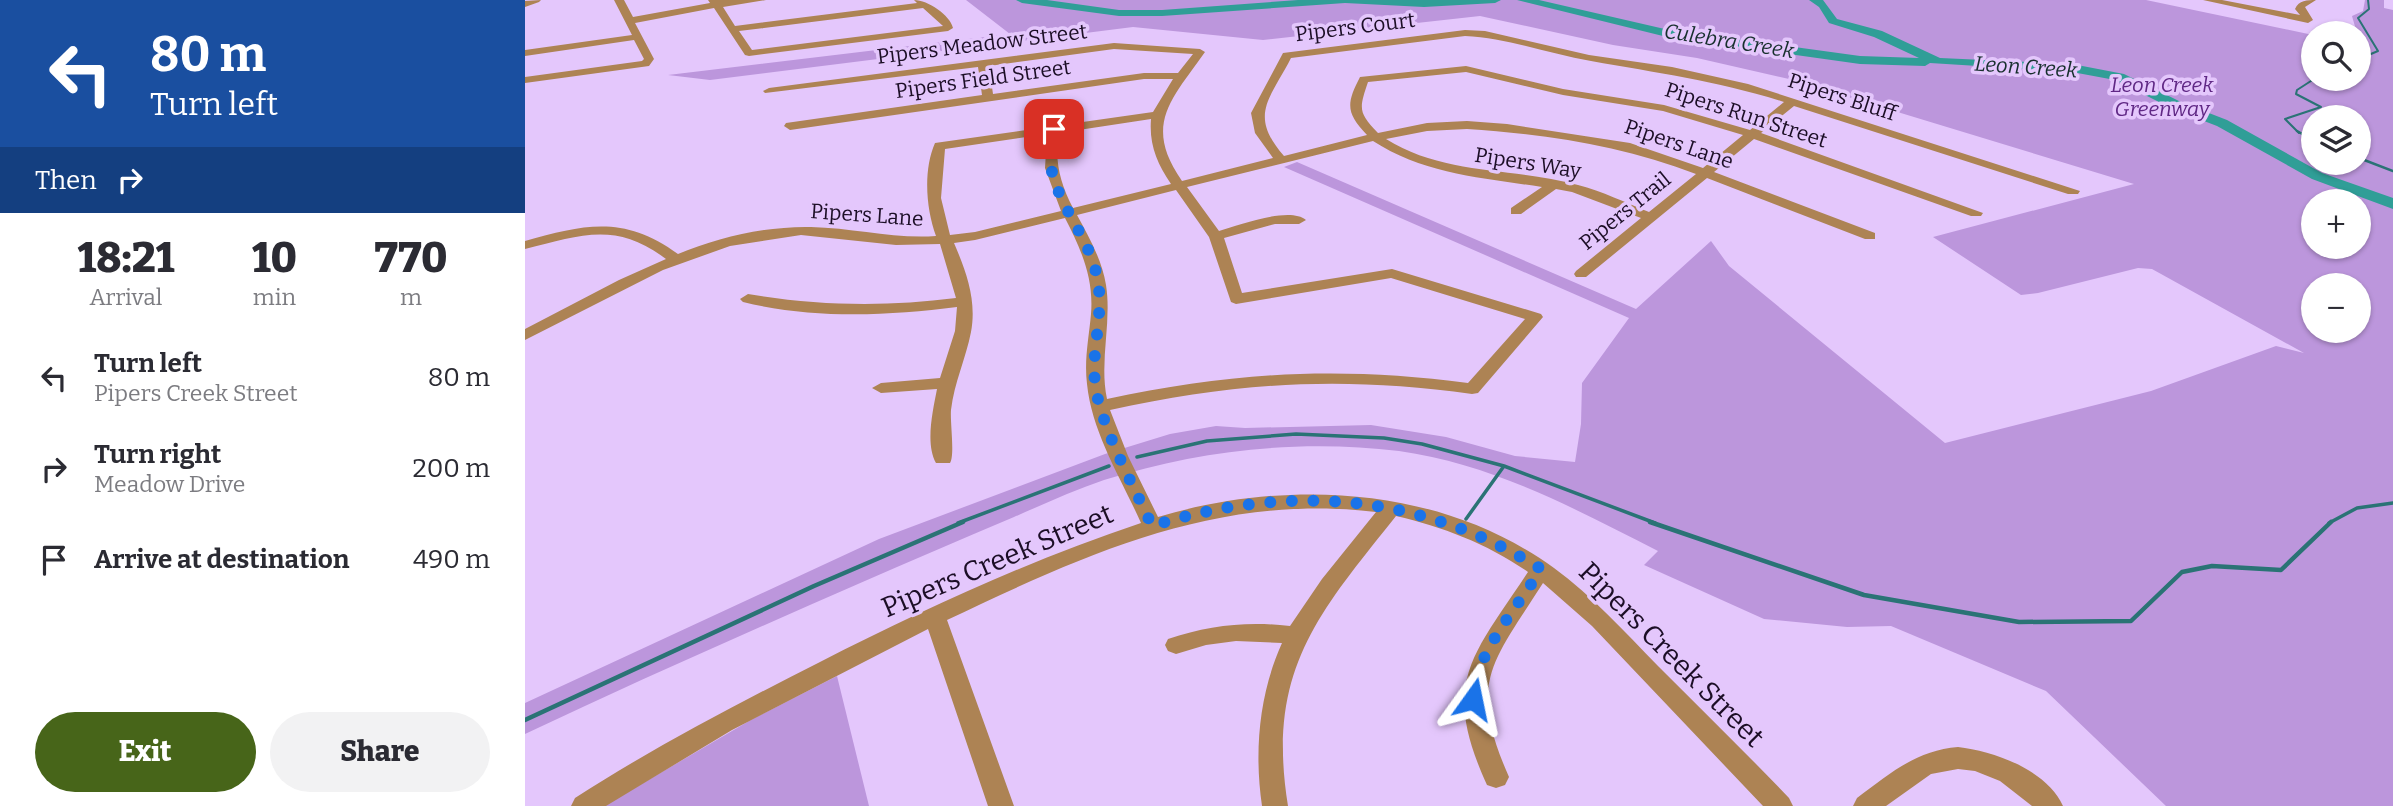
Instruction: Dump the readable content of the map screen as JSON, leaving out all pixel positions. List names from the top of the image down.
{
  "streets": {
    "street": [
      "Pipers Court",
      "Pipers Meadow Street",
      "Pipers Field Street",
      "Pipers Bluff",
      "Pipers Run Street",
      "Pipers Lane",
      "Pipers Way",
      "Pipers Trail",
      "Pipers Creek Street"
    ]
  },
  "crossings": [
    ["Pipers Court", "Pipers Bluff"],
    ["Pipers Court", "Pipers Lane"],
    ["Pipers Meadow Street", "Pipers Field Street"],
    ["Pipers Bluff", "Pipers Trail"],
    ["Pipers Run Street", "Pipers Way"],
    ["Pipers Run Street", "Pipers Trail"],
    ["Pipers Lane", "Pipers Way"],
    ["Pipers Lane", "Pipers Trail"],
    ["Pipers Way", "Pipers Trail"]
  ],
  "water": ["Culebra Creek", "Leon Creek"],
  "parks": ["Leon Creek Greenway"],
  "page": {
    "turn": ["80 m", "Turn left"],
    "map_buttons": ["+", "−"],
    "then": "Then",
    "eta": [
      "18:21",
      "Arrival",
      "10",
      "min",
      "770",
      "m"
    ],
    "list": [
      {
        "name": "Turn left",
        "note": "Pipers Creek Street",
        "value": "80 m"
      },
      {
        "name": "Turn right",
        "note": "Meadow Drive",
        "value": "200 m"
      },
      {
        "name": "Arrive at destination",
        "value": "490 m"
      }
    ],
    "buttons": ["Exit", "Share"]
  }
}
